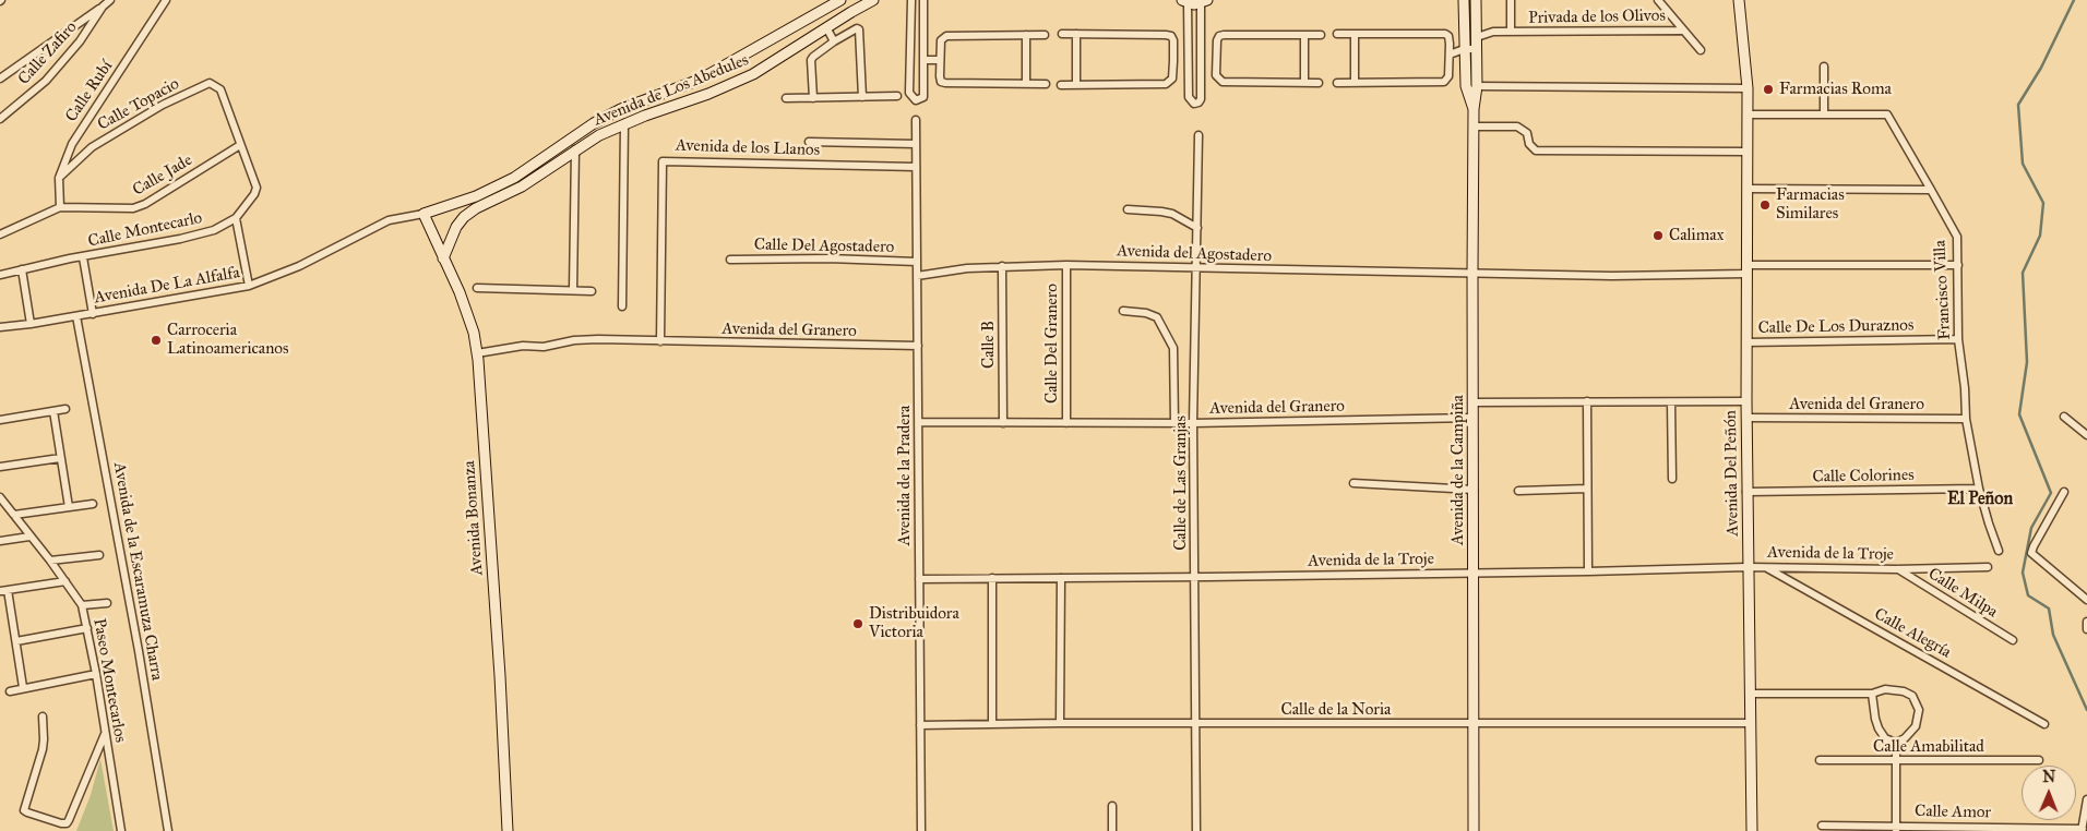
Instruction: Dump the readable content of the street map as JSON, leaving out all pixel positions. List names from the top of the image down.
{
  "streets": {
    "street": [
      "Privada de los Olivos",
      "Calle Zafiro",
      "Avenida de Los Abedules",
      "Calle Rubí",
      "Calle Topacio",
      "Avenida de los Llanos",
      "Calle Jade",
      "Calle Montecarlo",
      "Calle Del Agostadero",
      "Avenida del Agostadero",
      "Avenida De La Alfalfa",
      "Francisco Villa",
      "Calle De Los Duraznos",
      "Avenida del Granero",
      "Calle Del Granero",
      "Calle B",
      "Avenida de la Campiña",
      "Avenida Del Peñón",
      "Avenida de la Pradera",
      "Calle Colorines",
      "Calle de Las Granjas",
      "Avenida Bonanza",
      "Avenida de la Troje",
      "Avenida de la Escaramuza Charra",
      "Calle Milpa",
      "Calle Alegría",
      "Paseo Montecarlos",
      "Calle de la Noria",
      "Calle Amabilitad",
      "Calle Amor"
    ]
  },
  "crossings": [
    ["Privada de los Olivos", "Avenida de la Campiña"],
    ["Avenida de Los Abedules", "Avenida De La Alfalfa"],
    ["Avenida de Los Abedules", "Avenida Bonanza"],
    ["Calle Rubí", "Calle Topacio"],
    ["Calle Rubí", "Calle Jade"],
    ["Calle Topacio", "Calle Jade"],
    ["Calle Topacio", "Calle Montecarlo"],
    ["Avenida de los Llanos", "Avenida del Granero"],
    ["Avenida de los Llanos", "Avenida de la Pradera"],
    ["Calle Jade", "Calle Montecarlo"],
    ["Calle Del Agostadero", "Avenida de la Pradera"],
    ["Avenida del Agostadero", "Calle Del Granero"],
    ["Avenida del Agostadero", "Calle B"],
    ["Avenida del Agostadero", "Avenida de la Campiña"],
    ["Avenida del Agostadero", "Avenida de la Pradera"],
    ["Avenida del Agostadero", "Calle de Las Granjas"],
    ["Avenida De La Alfalfa", "Avenida Bonanza"],
    ["Avenida De La Alfalfa", "Avenida de la Escaramuza Charra"],
    ["Francisco Villa", "Calle De Los Duraznos"],
    ["Francisco Villa", "Avenida del Granero"],
    ["Francisco Villa", "Avenida Del Peñón"],
    ["Francisco Villa", "Calle Colorines"],
    ["Calle De Los Duraznos", "Avenida Del Peñón"],
    ["Avenida del Granero", "Calle Del Granero"],
    ["Avenida del Granero", "Calle B"],
    ["Avenida del Granero", "Avenida de la Campiña"],
    ["Avenida del Granero", "Avenida Del Peñón"],
    ["Avenida del Granero", "Avenida de la Pradera"],
    ["Avenida del Granero", "Calle de Las Granjas"],
    ["Avenida del Granero", "Avenida Bonanza"],
    ["Avenida de la Campiña", "Avenida de la Troje"],
    ["Avenida de la Campiña", "Calle de la Noria"],
    ["Avenida Del Peñón", "Calle Colorines"],
    ["Avenida Del Peñón", "Avenida de la Troje"],
    ["Avenida Del Peñón", "Calle de la Noria"],
    ["Avenida de la Pradera", "Avenida de la Troje"],
    ["Avenida de la Pradera", "Calle de la Noria"],
    ["Calle de Las Granjas", "Avenida de la Troje"],
    ["Calle de Las Granjas", "Calle de la Noria"],
    ["Avenida de la Troje", "Calle Milpa"],
    ["Avenida de la Troje", "Calle Alegría"]
  ],
  "districts": ["El Peñon"],
  "places": [
    "Farmacias Roma",
    "Farmacias Similares",
    "Calimax",
    "Carroceria Latinoamericanos",
    "Distribuidora Victoria"
  ],
  "north": "top"
}
